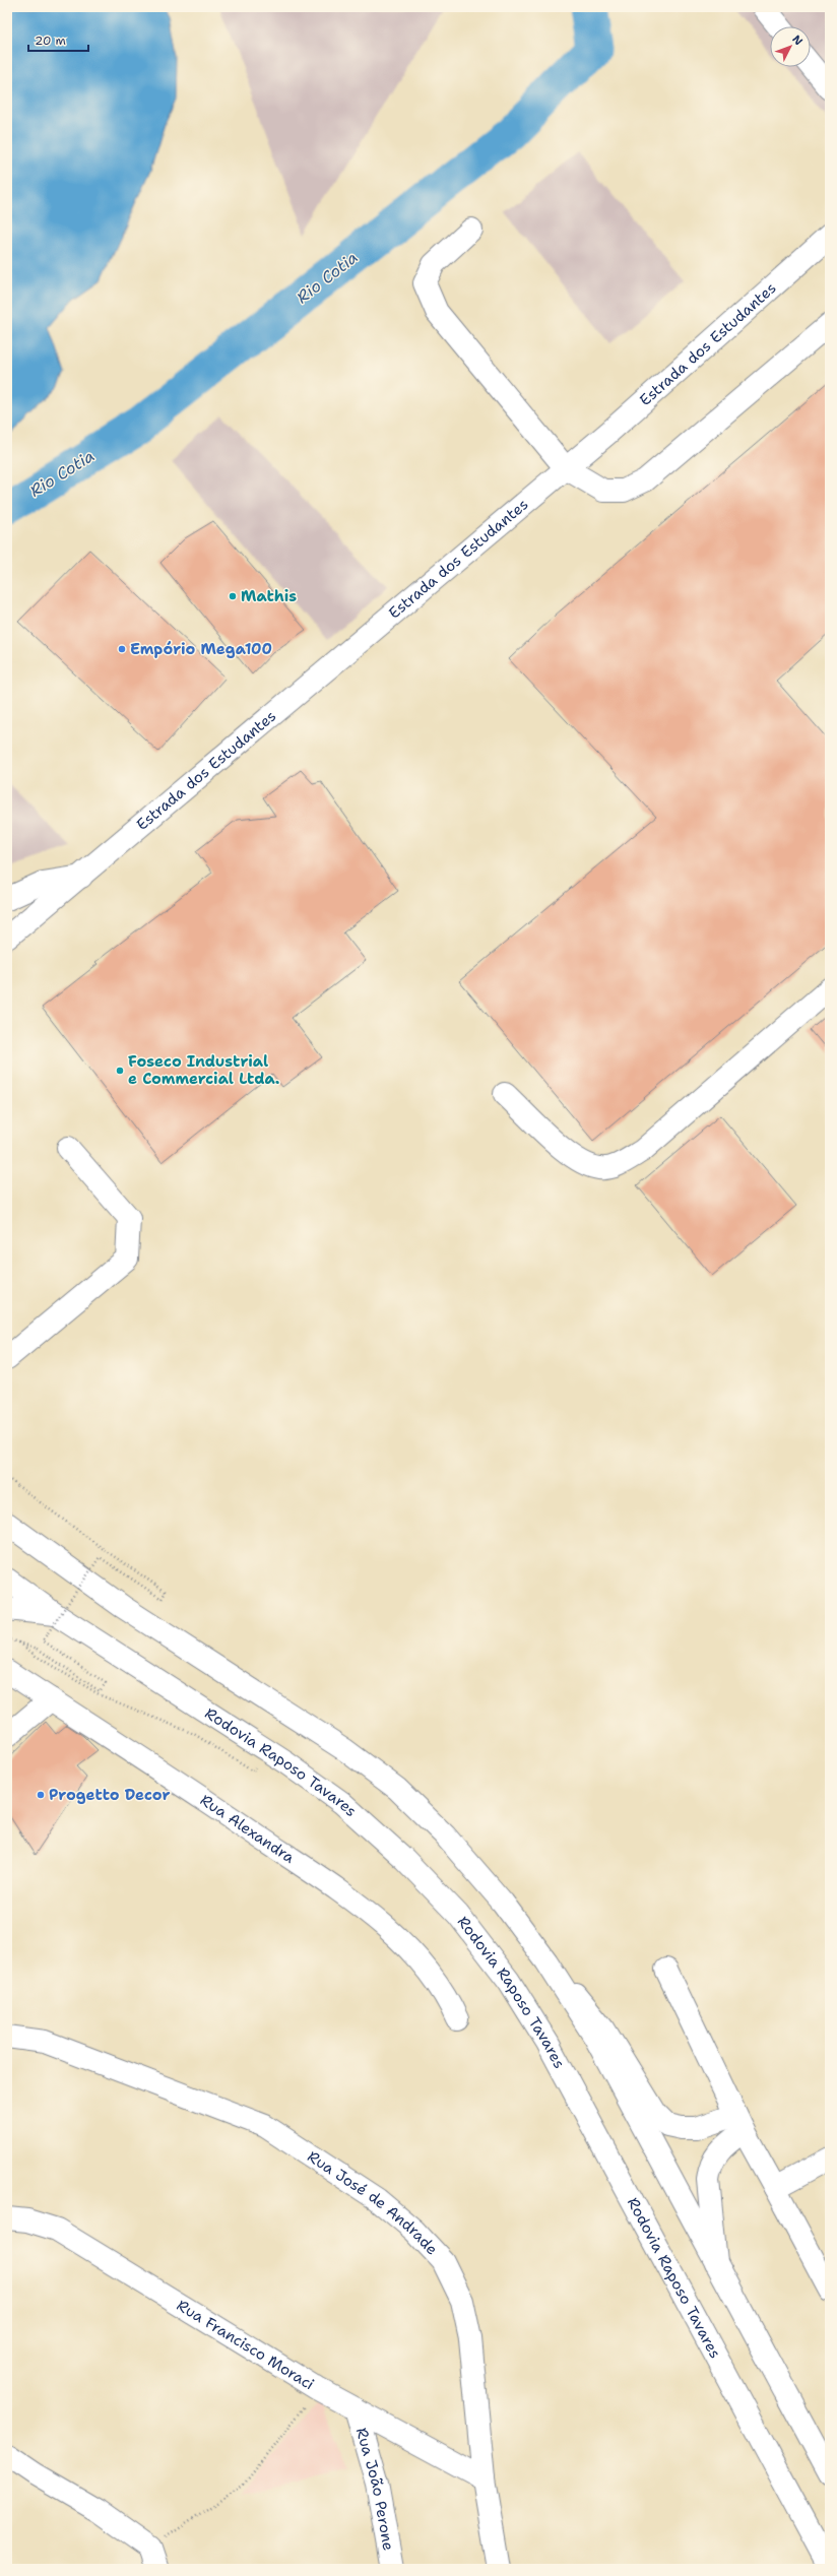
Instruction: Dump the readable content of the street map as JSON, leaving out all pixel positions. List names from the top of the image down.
{
  "streets": {
    "main road": [
      "Estrada dos Estudantes",
      "Rodovia Raposo Tavares",
      "Rua Alexandra",
      "Rua José de Andrade",
      "Rua Francisco Moraci",
      "Rua João Perone"
    ]
  },
  "crossings": [
    ["Rua José de Andrade", "Rua Francisco Moraci"],
    ["Rua Francisco Moraci", "Rua João Perone"]
  ],
  "water": ["Rio Cotia"],
  "places": [
    "Mathis",
    "Empório Mega100",
    "Foseco Industrial e Commercial Ltda.",
    "Progetto Decor"
  ],
  "scale_bar": "20 m",
  "north": "top right"
}
